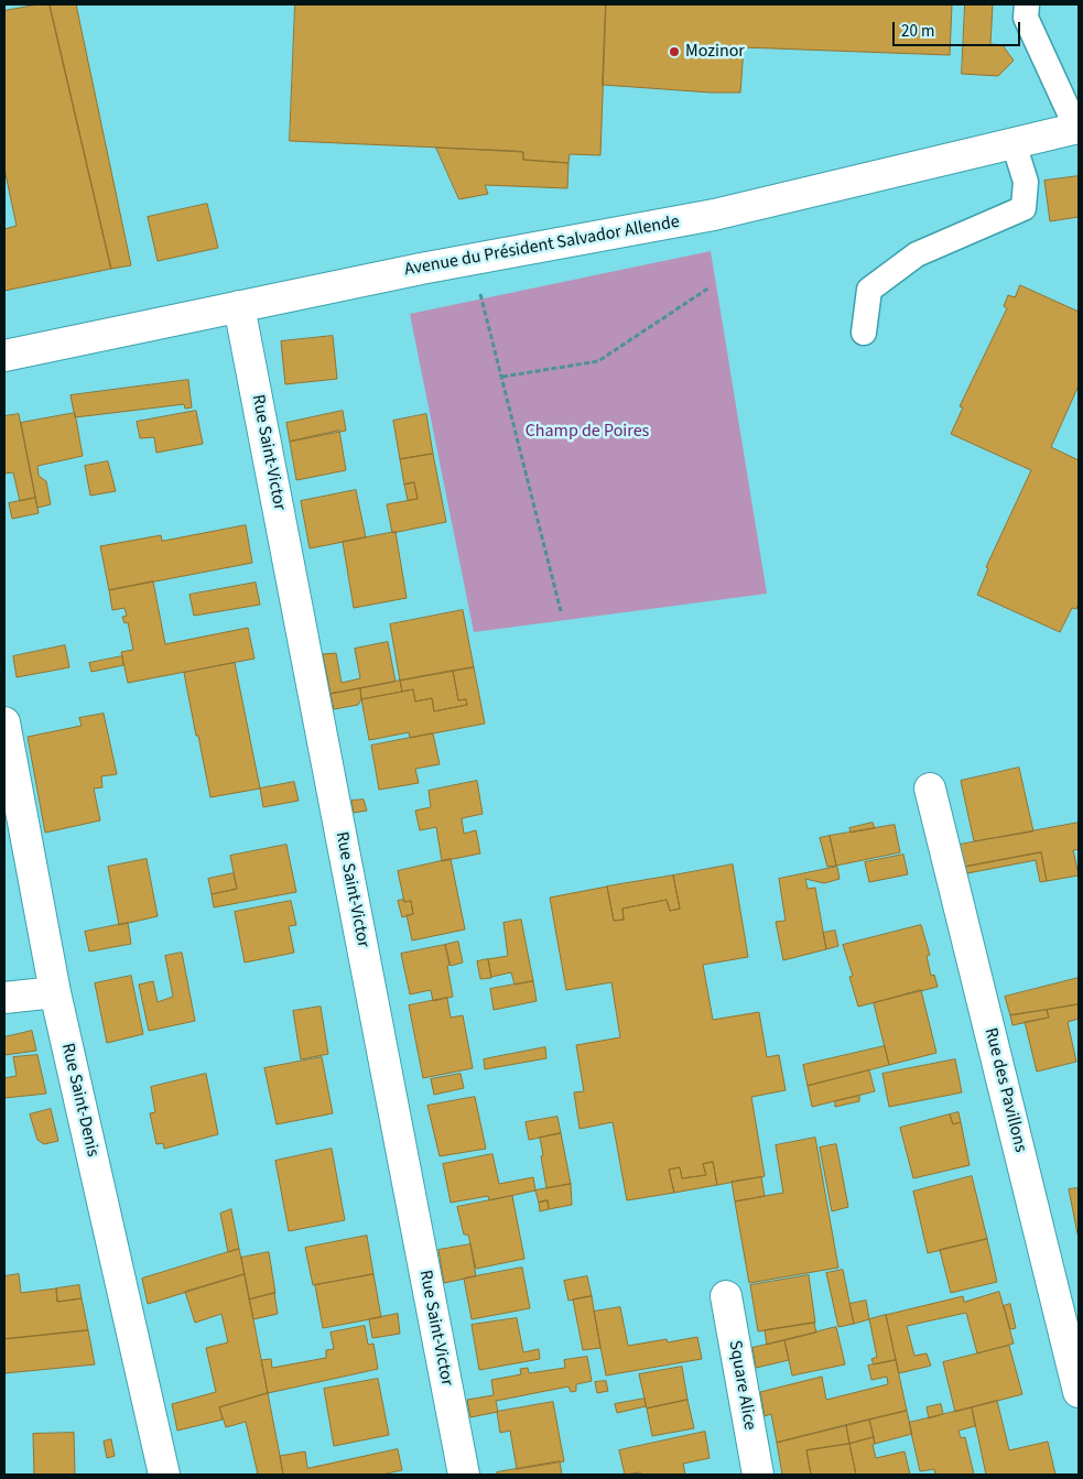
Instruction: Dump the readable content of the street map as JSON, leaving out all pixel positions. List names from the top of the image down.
{
  "streets": {
    "street": [
      "Avenue du Président Salvador Allende",
      "Rue Saint-Victor",
      "Rue des Pavillons",
      "Rue Saint-Denis",
      "Square Alice"
    ]
  },
  "crossings": [
    ["Avenue du Président Salvador Allende", "Rue Saint-Victor"]
  ],
  "parks": ["Champ de Poires"],
  "places": ["Mozinor"],
  "scale_bar": "20 m"
}
